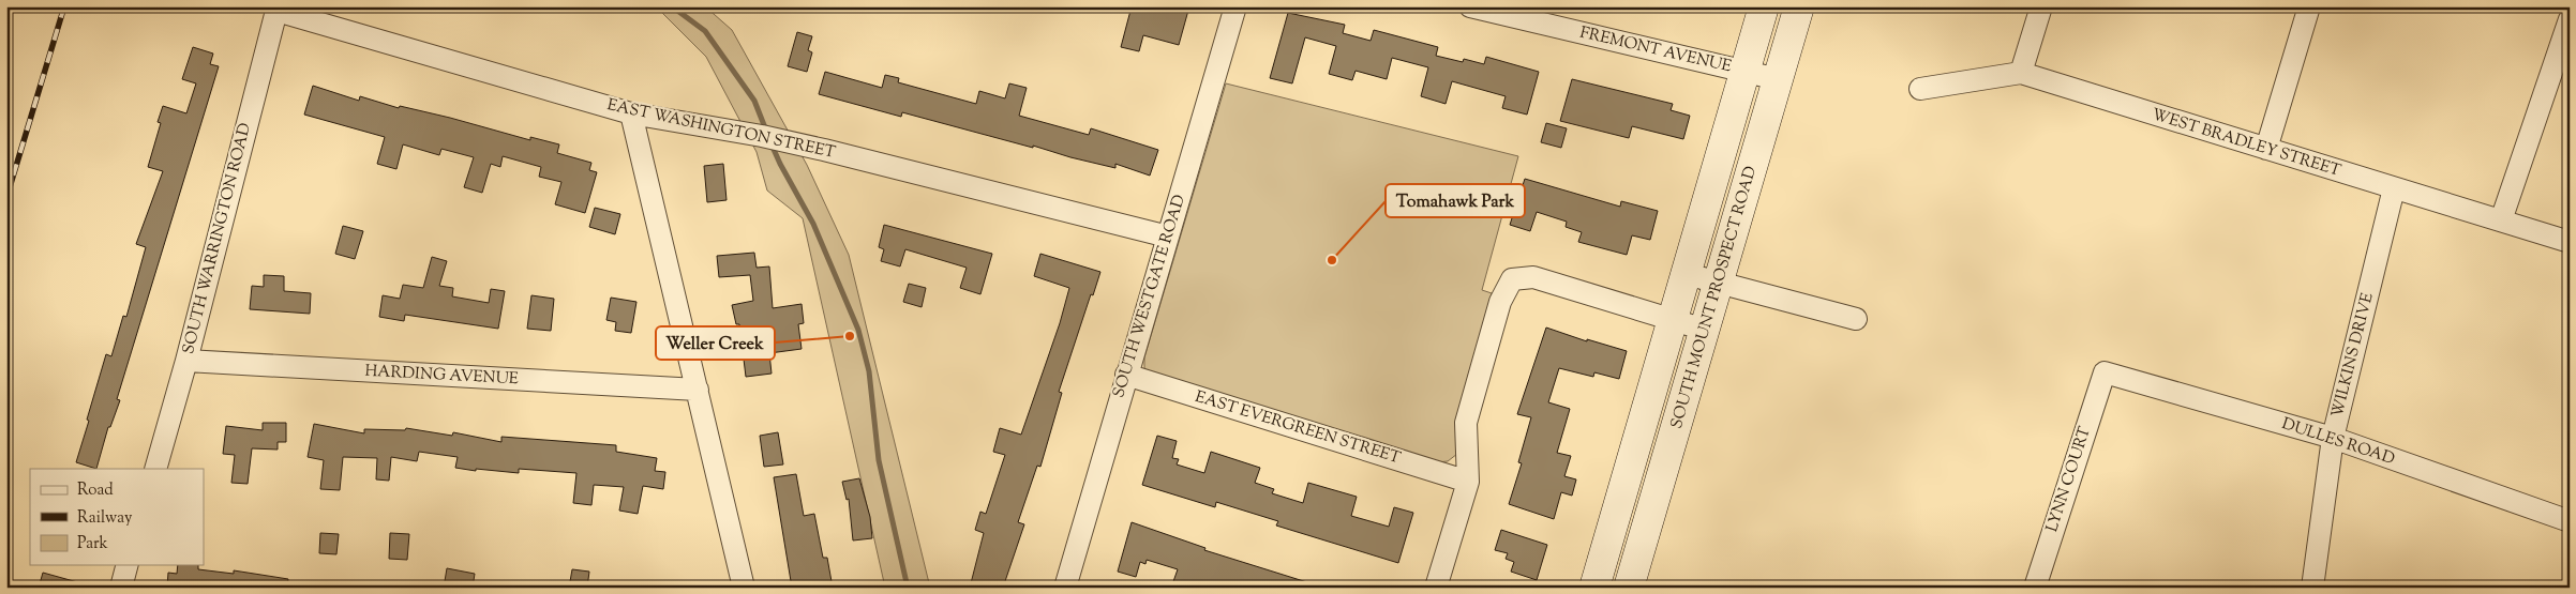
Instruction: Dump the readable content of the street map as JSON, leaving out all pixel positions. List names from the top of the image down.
{
  "streets": {
    "main road": ["SOUTH MOUNT PROSPECT ROAD"],
    "street": [
      "FREMONT AVENUE",
      "EAST WASHINGTON STREET",
      "WEST BRADLEY STREET",
      "SOUTH WARRINGTON ROAD",
      "SOUTH WESTGATE ROAD",
      "WILKINS DRIVE",
      "HARDING AVENUE",
      "EAST EVERGREEN STREET",
      "DULLES ROAD",
      "LYNN COURT"
    ]
  },
  "crossings": [
    ["FREMONT AVENUE", "SOUTH MOUNT PROSPECT ROAD"],
    ["EAST WASHINGTON STREET", "SOUTH WARRINGTON ROAD"],
    ["EAST WASHINGTON STREET", "SOUTH WESTGATE ROAD"],
    ["WEST BRADLEY STREET", "WILKINS DRIVE"],
    ["SOUTH WARRINGTON ROAD", "HARDING AVENUE"],
    ["SOUTH WESTGATE ROAD", "EAST EVERGREEN STREET"],
    ["WILKINS DRIVE", "DULLES ROAD"],
    ["DULLES ROAD", "LYNN COURT"]
  ],
  "places": ["Tomahawk Park", "Weller Creek"],
  "legend": ["Road", "Railway", "Park"]
}
